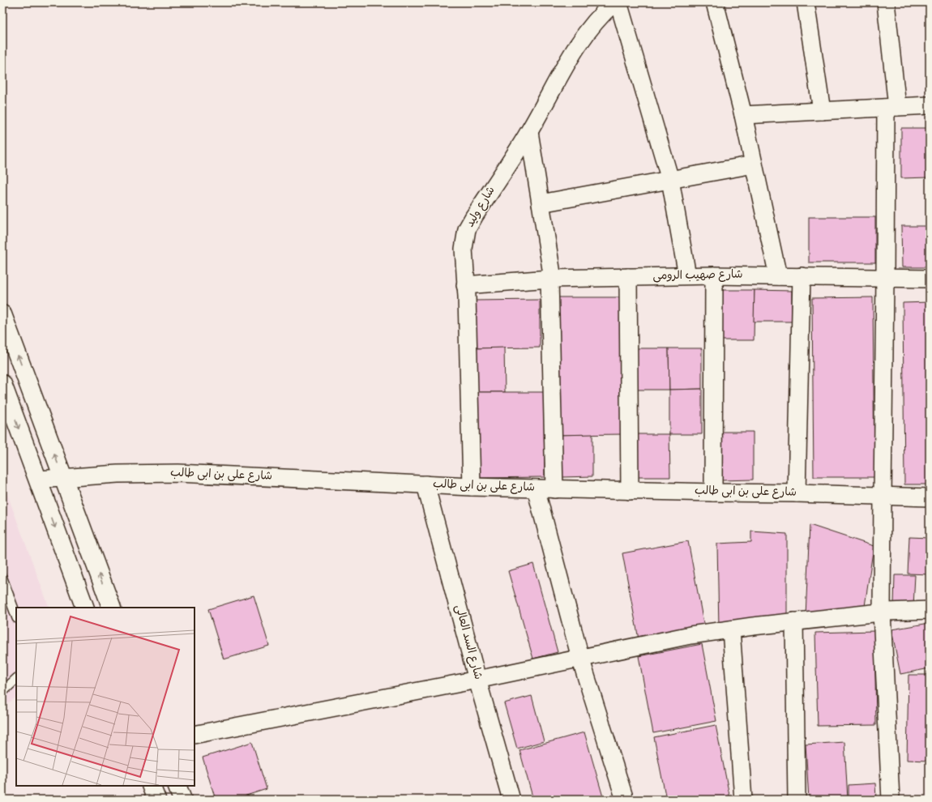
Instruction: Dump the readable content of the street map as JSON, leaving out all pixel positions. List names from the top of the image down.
{
  "streets": {
    "street": [
      "شارع وليد",
      "شارع صهيب الرومى",
      "شارع على بن ابى طالب",
      "شارع السد العالى"
    ]
  },
  "crossings": [
    ["شارع وليد", "شارع صهيب الرومى"],
    ["شارع وليد", "شارع على بن ابى طالب"],
    ["شارع على بن ابى طالب", "شارع السد العالى"]
  ]
}
